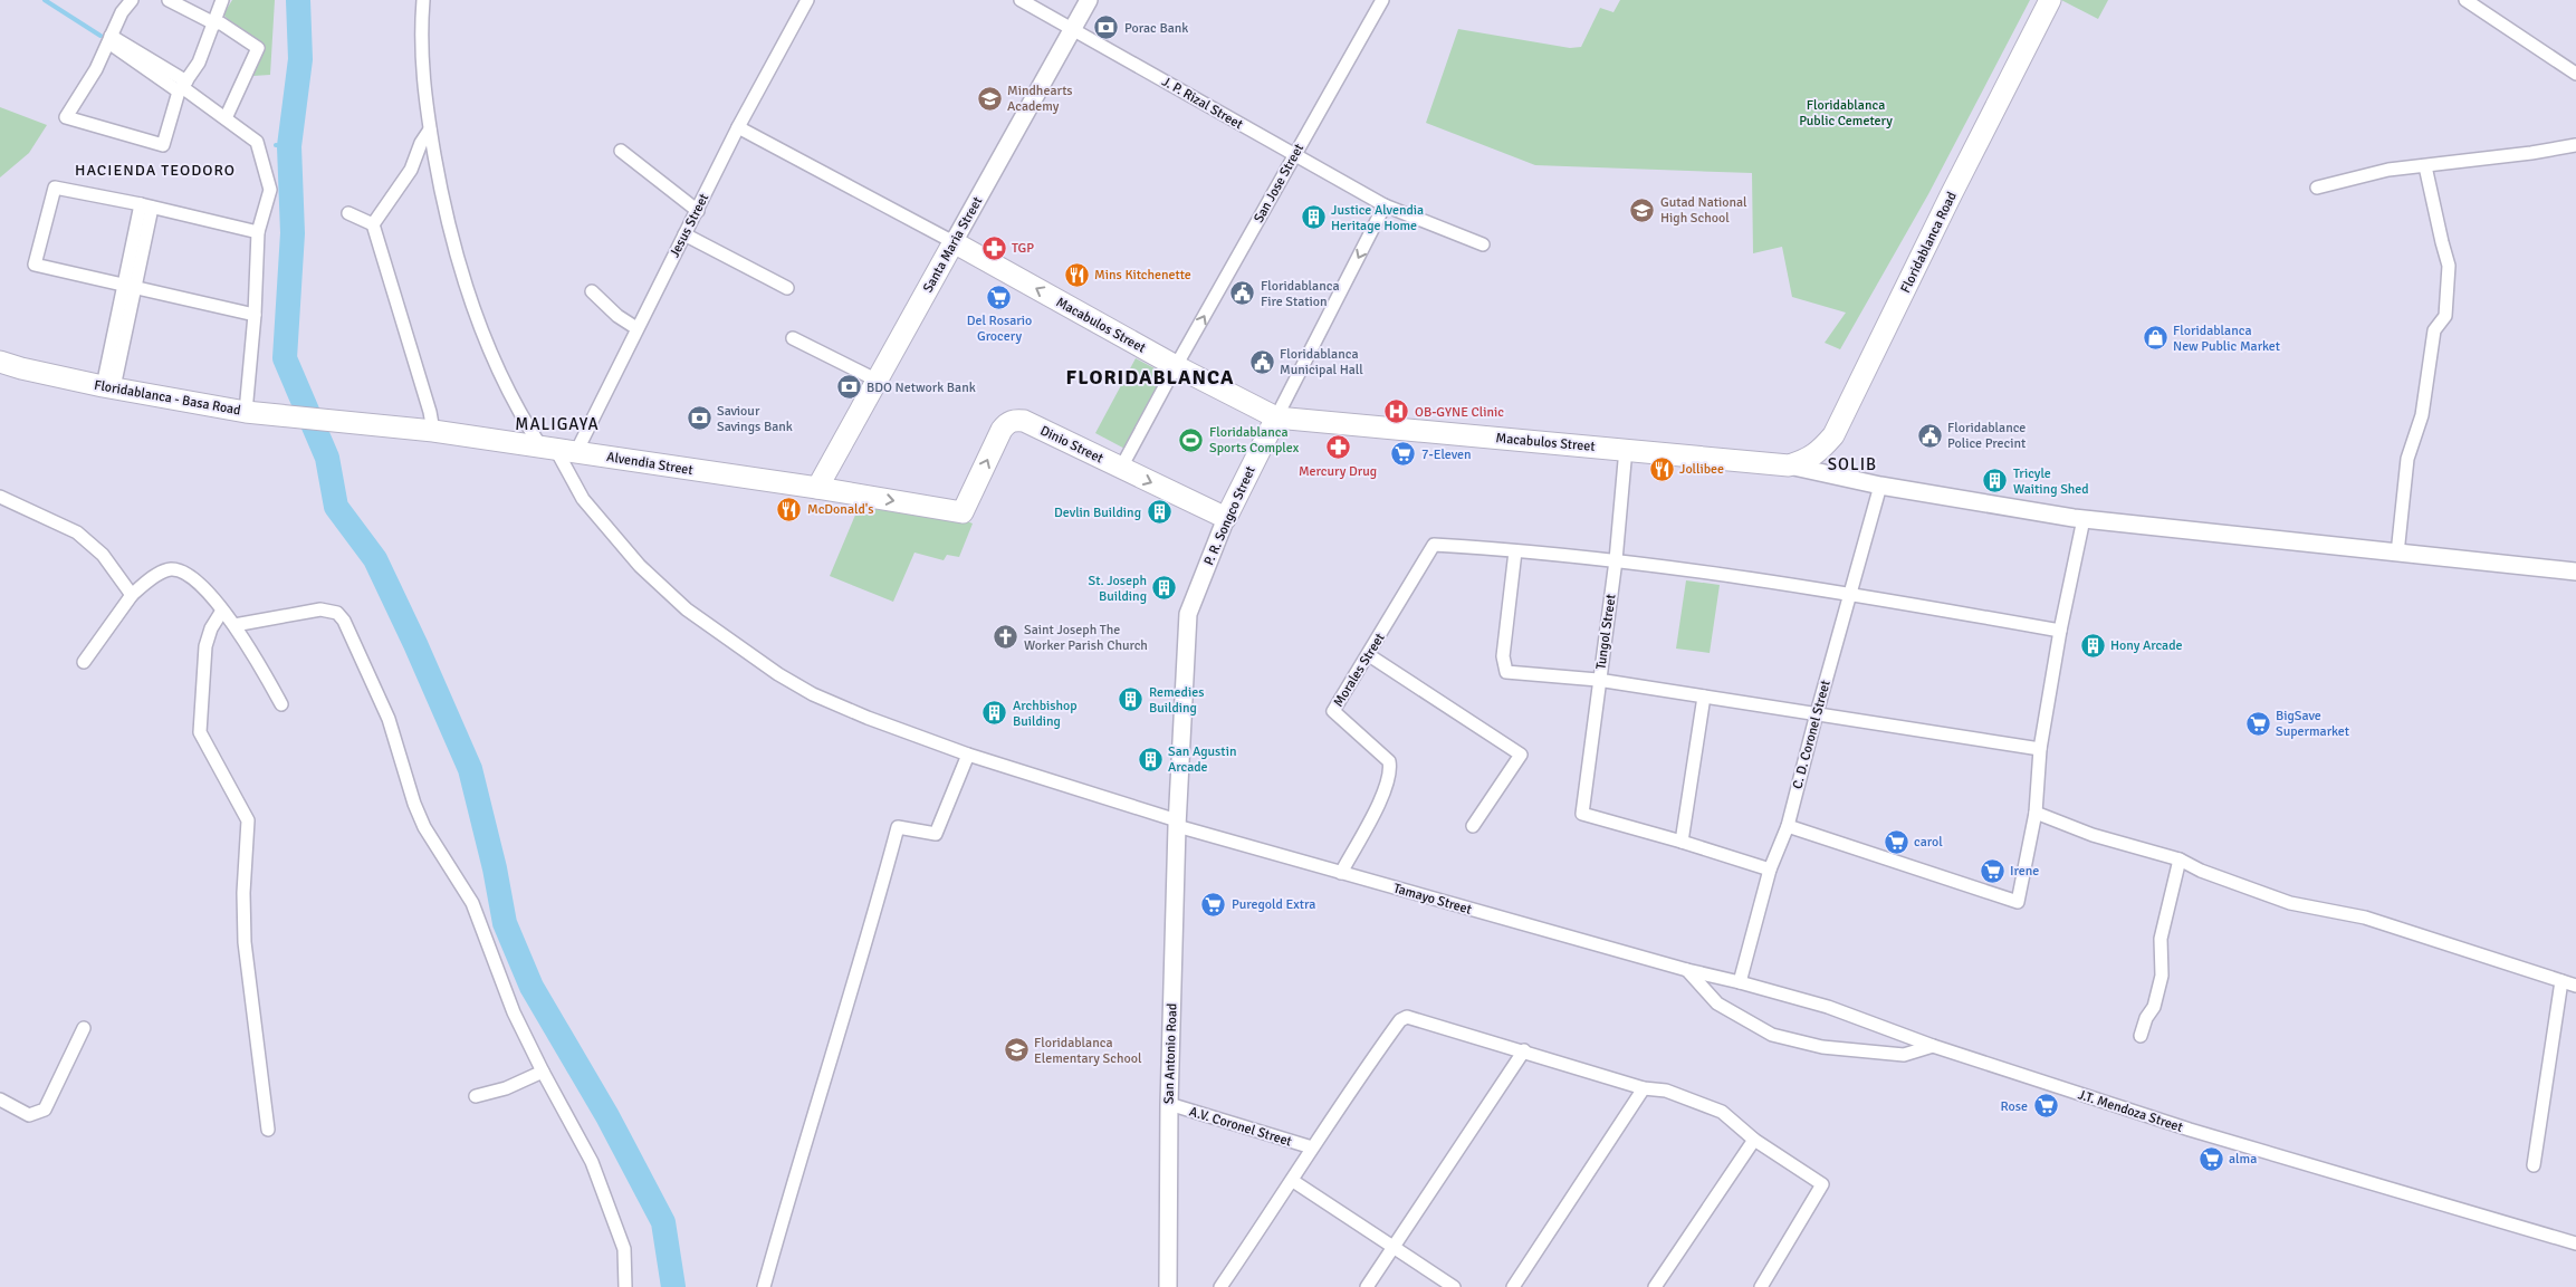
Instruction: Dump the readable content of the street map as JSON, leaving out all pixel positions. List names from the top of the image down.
{
  "streets": {
    "main road": [
      "Floridablanca Road",
      "Santa Maria Street",
      "Macabulos Street",
      "Floridablanca - Basa Road",
      "Dinio Street",
      "Alvendia Street",
      "P. R. Songco Street"
    ],
    "street": [
      "J. P. Rizal Street",
      "San Jose Street",
      "Jesus Street",
      "Tungol Street",
      "Morales Street",
      "C. D. Coronel Street",
      "Tamayo Street",
      "San Antonio Road",
      "J.T. Mendoza Street",
      "A.V. Coronel Street"
    ]
  },
  "crossings": [
    ["J. P. Rizal Street", "San Jose Street"],
    ["J. P. Rizal Street", "Santa Maria Street"],
    ["J. P. Rizal Street", "P. R. Songco Street"],
    ["San Jose Street", "Macabulos Street"],
    ["San Jose Street", "Dinio Street"],
    ["Jesus Street", "Macabulos Street"],
    ["Jesus Street", "Alvendia Street"],
    ["Jesus Street", "Tamayo Street"],
    ["Floridablanca Road", "Macabulos Street"],
    ["Santa Maria Street", "Macabulos Street"],
    ["Santa Maria Street", "Alvendia Street"],
    ["Macabulos Street", "P. R. Songco Street"],
    ["Macabulos Street", "Tungol Street"],
    ["Floridablanca - Basa Road", "Alvendia Street"],
    ["Dinio Street", "Alvendia Street"],
    ["Dinio Street", "P. R. Songco Street"],
    ["Alvendia Street", "Tamayo Street"],
    ["P. R. Songco Street", "Tamayo Street"],
    ["P. R. Songco Street", "San Antonio Road"],
    ["Morales Street", "Tamayo Street"],
    ["C. D. Coronel Street", "J.T. Mendoza Street"],
    ["Tamayo Street", "San Antonio Road"],
    ["Tamayo Street", "J.T. Mendoza Street"],
    ["San Antonio Road", "A.V. Coronel Street"]
  ],
  "one_way": ["San Jose Street", "P. R. Songco Street"],
  "districts": [
    "HACIENDA TEODORO",
    "FLORIDABLANCA",
    "MALIGAYA",
    "SOLIB"
  ],
  "parks": ["Floridablanca Public Cemetery"],
  "places": {
    "bank": ["Porac Bank", "BDO Network Bank", "Saviour Savings Bank"],
    "school or university": ["Mindhearts Academy", "Gutad National High School", "Floridablanca Elementary School"],
    "building": [
      "Justice Alvendia Heritage Home",
      "Tricyle Waiting Shed",
      "Devlin Building",
      "St. Joseph Building",
      "Hony Arcade",
      "Remedies Building",
      "Archbishop Building",
      "San Agustin Arcade"
    ],
    "pharmacy": ["TGP", "Mercury Drug"],
    "restaurant": ["Mins Kitchenette", "Jollibee", "McDonald's"],
    "public building": ["Floridablanca Fire Station", "Floridablanca Municipal Hall", "Floridablance Police Precint"],
    "supermarket": [
      "Del Rosario Grocery",
      "7-Eleven",
      "BigSave Supermarket",
      "carol",
      "Irene",
      "Puregold Extra",
      "Rose",
      "alma"
    ],
    "shop": ["Floridablanca New Public Market"],
    "hospital": ["OB-GYNE Clinic"],
    "sports": ["Floridablanca Sports Complex"],
    "church": ["Saint Joseph The Worker Parish Church"]
  }
}
